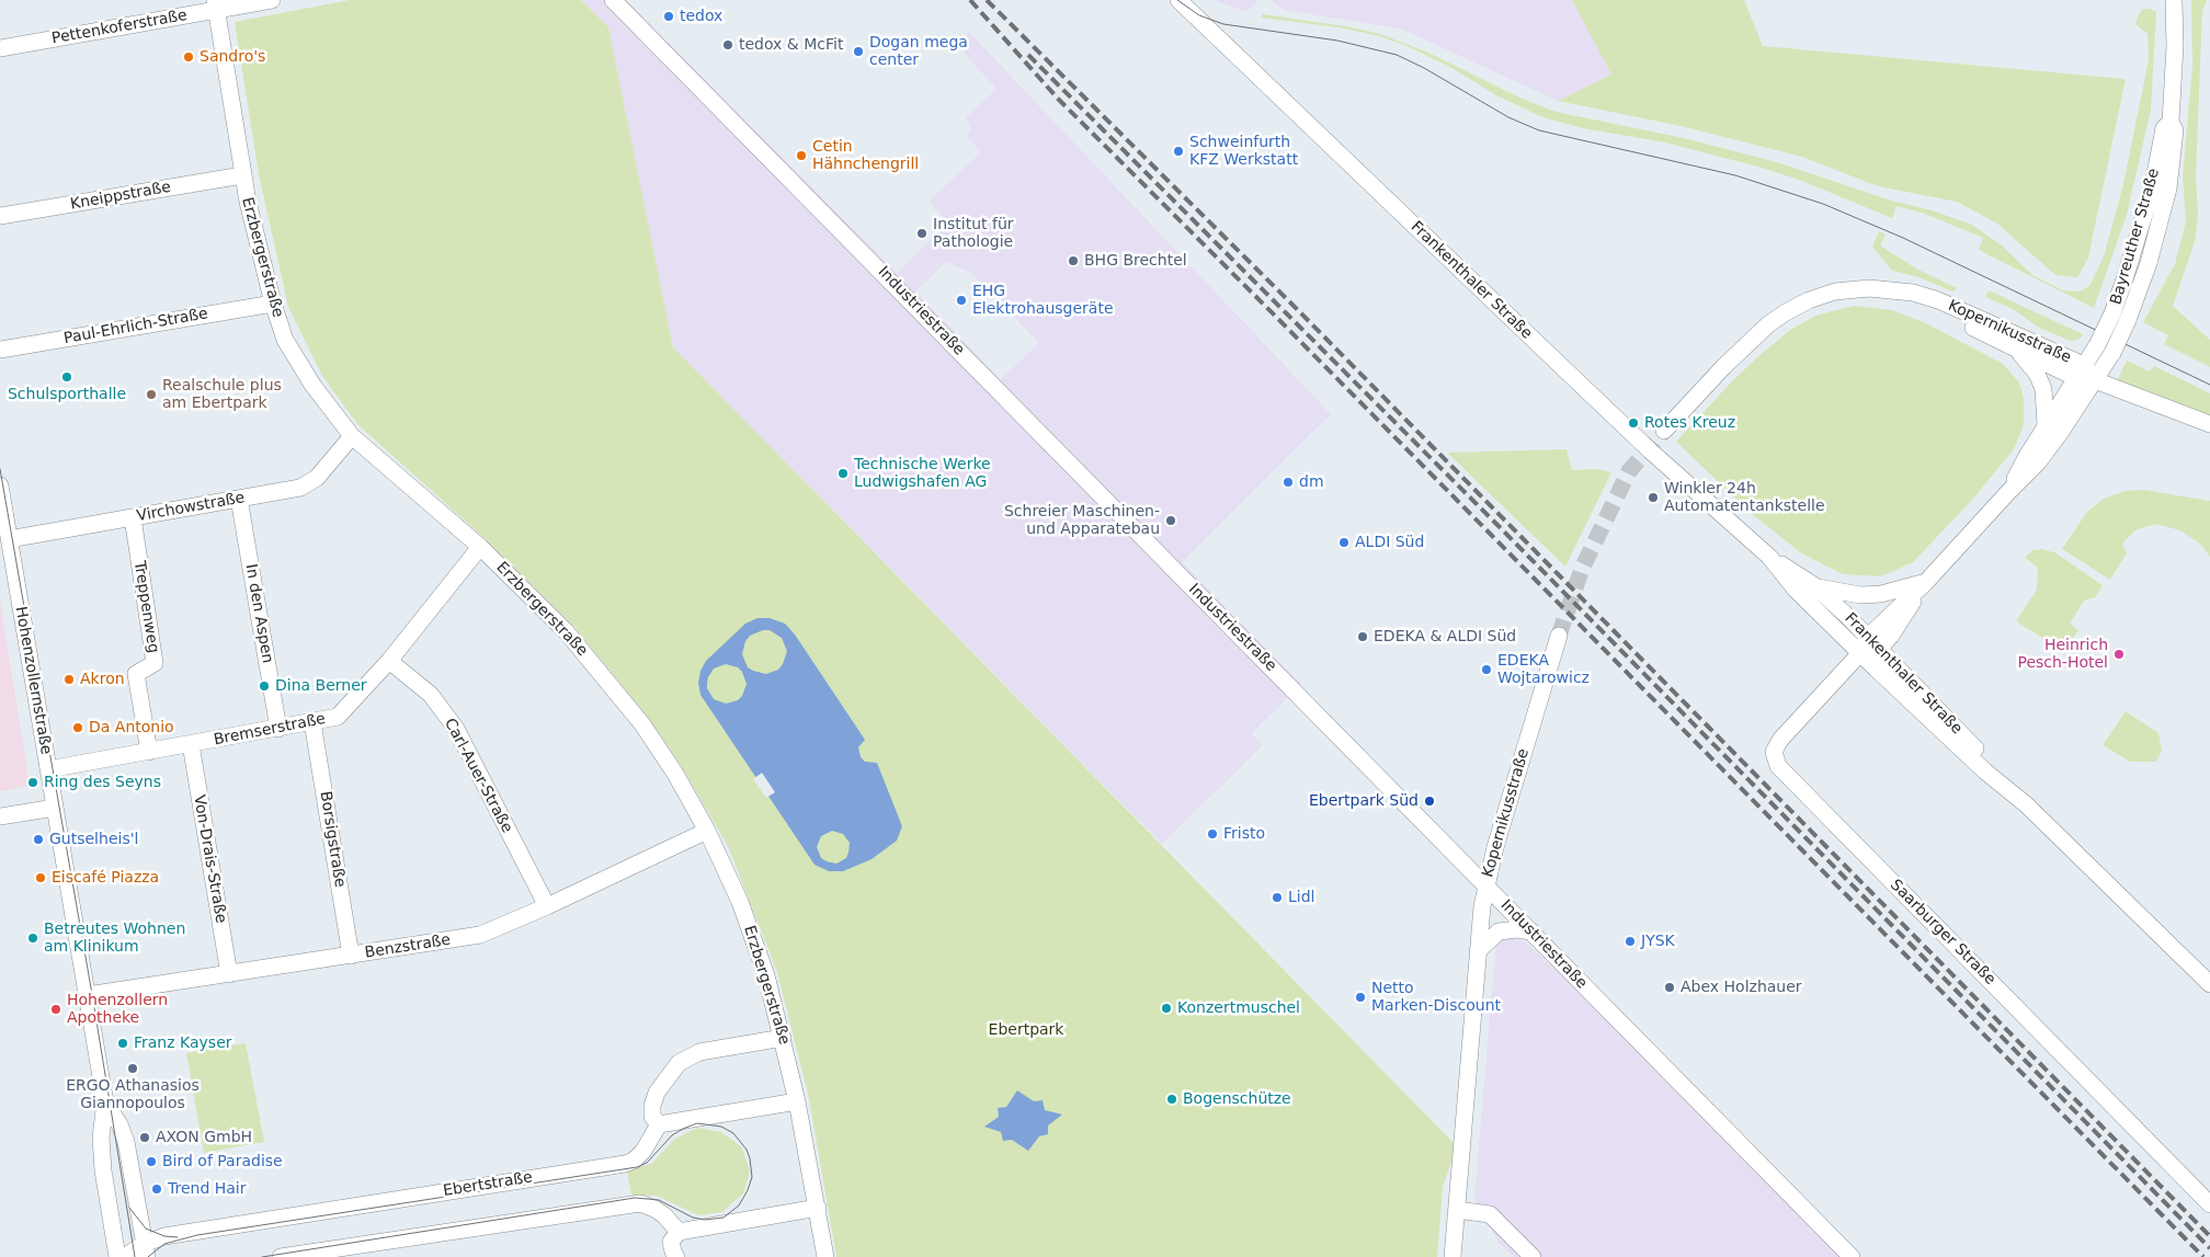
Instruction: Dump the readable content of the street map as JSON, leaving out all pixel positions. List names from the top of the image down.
{
  "streets": {
    "street": [
      "Pettenkoferstraße",
      "Kneippstraße",
      "Bayreuther Straße",
      "Erzbergerstraße",
      "Frankenthaler Straße",
      "Industriestraße",
      "Paul-Ehrlich-Straße",
      "Kopernikusstraße",
      "Virchowstraße",
      "Treppenweg",
      "In den Aspen",
      "Hohenzollernstraße",
      "Bremserstraße",
      "Carl-Auer-Straße",
      "Borsigstraße",
      "Von-Drais-Straße",
      "Saarburger Straße",
      "Benzstraße",
      "Ebertstraße"
    ]
  },
  "crossings": [
    ["Pettenkoferstraße", "Erzbergerstraße"],
    ["Kneippstraße", "Erzbergerstraße"],
    ["Bayreuther Straße", "Frankenthaler Straße"],
    ["Bayreuther Straße", "Kopernikusstraße"],
    ["Bayreuther Straße", "Saarburger Straße"],
    ["Erzbergerstraße", "Paul-Ehrlich-Straße"],
    ["Erzbergerstraße", "Virchowstraße"],
    ["Erzbergerstraße", "Bremserstraße"],
    ["Erzbergerstraße", "Benzstraße"],
    ["Frankenthaler Straße", "Saarburger Straße"],
    ["Industriestraße", "Kopernikusstraße"],
    ["Virchowstraße", "Treppenweg"],
    ["Virchowstraße", "In den Aspen"],
    ["Virchowstraße", "Hohenzollernstraße"],
    ["Treppenweg", "Bremserstraße"],
    ["In den Aspen", "Bremserstraße"],
    ["Hohenzollernstraße", "Bremserstraße"],
    ["Hohenzollernstraße", "Benzstraße"],
    ["Hohenzollernstraße", "Ebertstraße"],
    ["Bremserstraße", "Carl-Auer-Straße"],
    ["Bremserstraße", "Borsigstraße"],
    ["Bremserstraße", "Von-Drais-Straße"],
    ["Carl-Auer-Straße", "Benzstraße"],
    ["Borsigstraße", "Benzstraße"],
    ["Von-Drais-Straße", "Benzstraße"]
  ],
  "parks": ["Ebertpark"],
  "places": [
    "tedox",
    "tedox & McFit",
    "Dogan mega center",
    "Sandro's",
    "Schweinfurth KFZ Werkstatt",
    "Cetin Hähnchengrill",
    "Institut für Pathologie",
    "BHG Brechtel",
    "EHG Elektrohausgeräte",
    "Schulsporthalle",
    "Realschule plus am Ebertpark",
    "Rotes Kreuz",
    "Technische Werke Ludwigshafen AG",
    "dm",
    "Winkler 24h Automatentankstelle",
    "Schreier Maschinen- und Apparatebau",
    "ALDI Süd",
    "EDEKA & ALDI Süd",
    "Heinrich Pesch-Hotel",
    "EDEKA Wojtarowicz",
    "Akron",
    "Dina Berner",
    "Da Antonio",
    "Ring des Seyns",
    "Ebertpark Süd",
    "Fristo",
    "Gutselheis'l",
    "Eiscafé Piazza",
    "Lidl",
    "Betreutes Wohnen am Klinikum",
    "JYSK",
    "Abex Holzhauer",
    "Netto Marken-Discount",
    "Konzertmuschel",
    "Hohenzollern Apotheke",
    "Franz Kayser",
    "ERGO Athanasios Giannopoulos",
    "Bogenschütze",
    "AXON GmbH",
    "Bird of Paradise",
    "Trend Hair"
  ]
}
